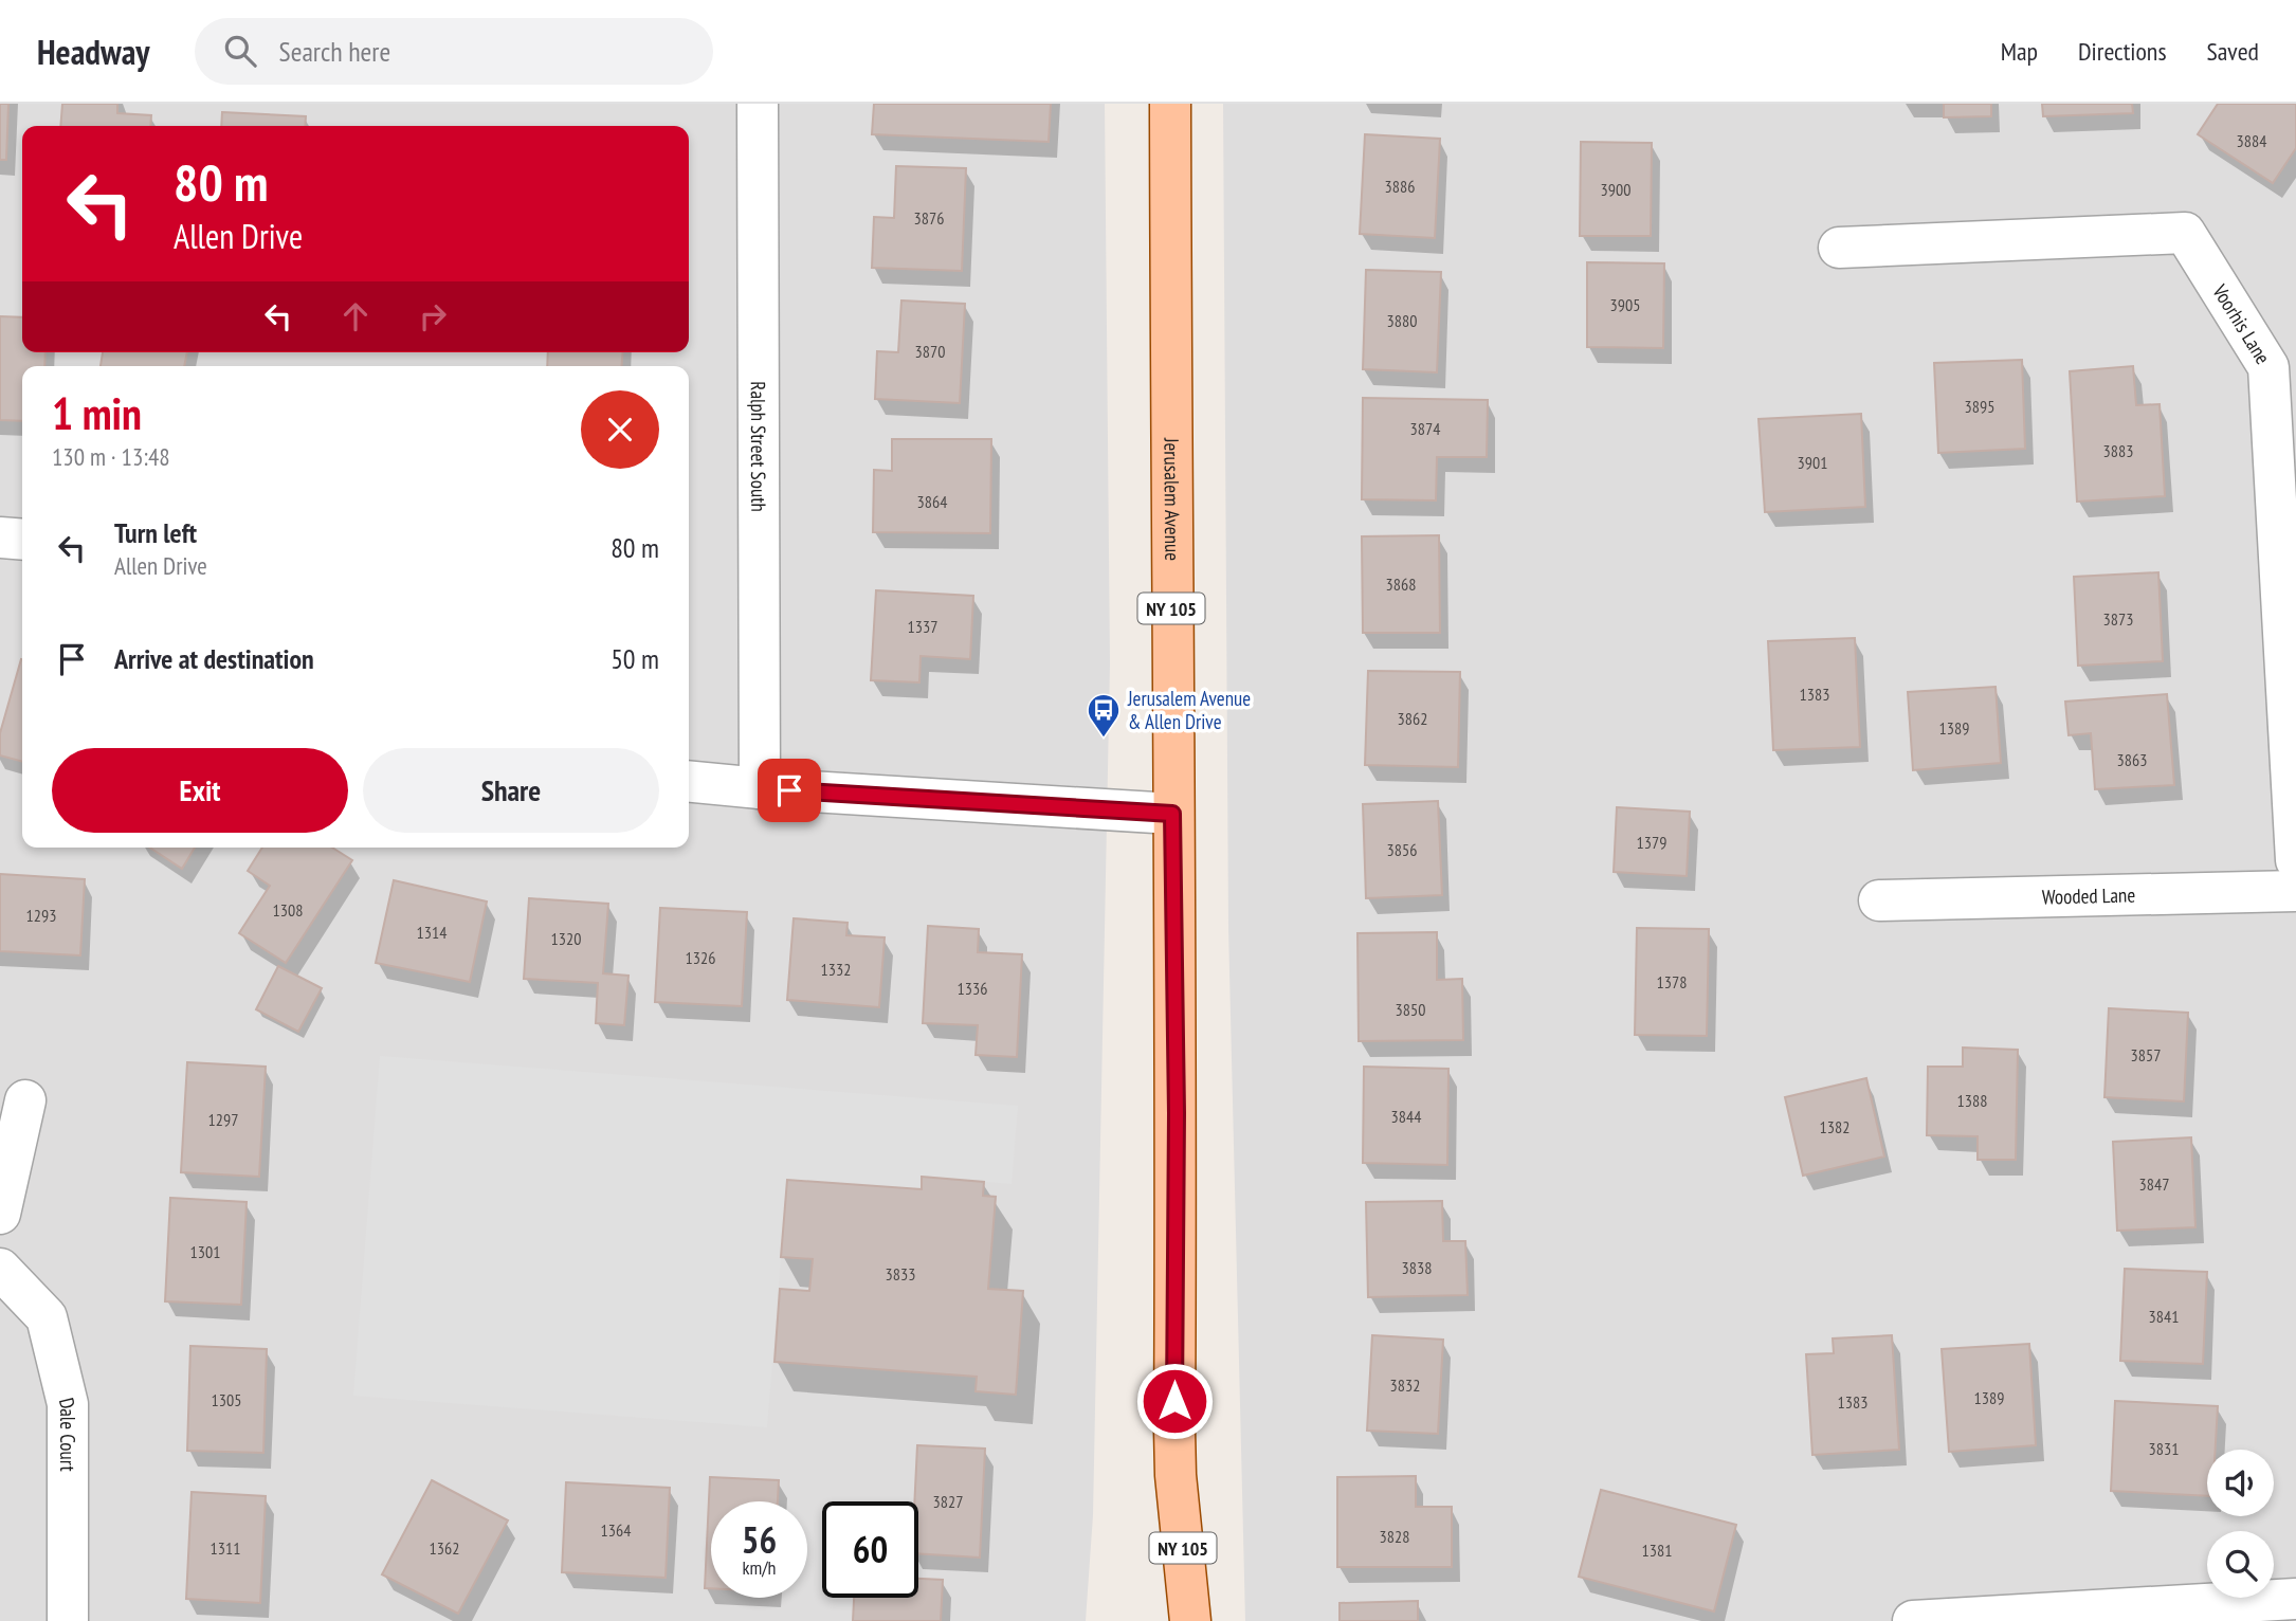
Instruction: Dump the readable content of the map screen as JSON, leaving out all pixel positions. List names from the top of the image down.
{
  "streets": {
    "main road": ["Jerusalem Avenue", "NY 105"],
    "street": [
      "Voorhis Lane",
      "Ralph Street South",
      "Wooded Lane",
      "Dale Court"
    ]
  },
  "places": {
    "bus stop": ["Jerusalem Avenue & Allen Drive"]
  },
  "house_numbers": [
    "3884",
    "3886",
    "3900",
    "3876",
    "3905",
    "3880",
    "3870",
    "3895",
    "3874",
    "3883",
    "3901",
    "3864",
    "3868",
    "3873",
    "1337",
    "1383",
    "3862",
    "1389",
    "3863",
    "1379",
    "3856",
    "1308",
    "1293",
    "1314",
    "1320",
    "1326",
    "1332",
    "1378",
    "1336",
    "3850",
    "3857",
    "1388",
    "3844",
    "1297",
    "1382",
    "3847",
    "1301",
    "3838",
    "3833",
    "3841",
    "3832",
    "1389",
    "1305",
    "1383",
    "3831",
    "3827",
    "1364",
    "3828",
    "1311",
    "1362",
    "1381"
  ],
  "page": {
    "header": "Headway",
    "search": "Search here",
    "nav": ["Map", "Directions", "Saved"],
    "turn": ["80 m", "Allen Drive"],
    "heading": ["1 min", "130 m · 13:48"],
    "list": [
      {
        "name": "Turn left",
        "note": "Allen Drive",
        "value": "80 m"
      },
      {
        "name": "Arrive at destination",
        "value": "50 m"
      }
    ],
    "buttons": ["Exit", "Share"],
    "speed": "56 km/h",
    "limit": "60"
  }
}
